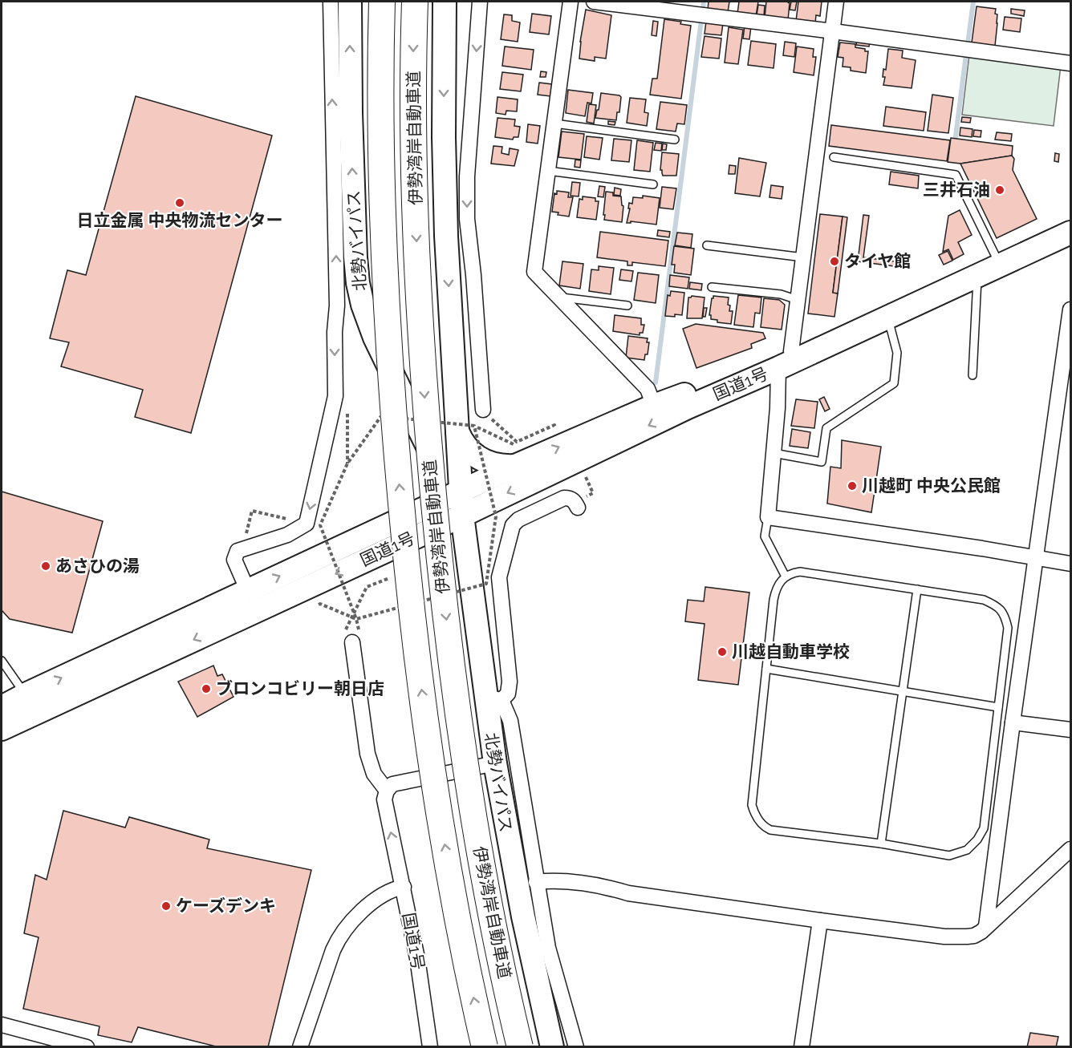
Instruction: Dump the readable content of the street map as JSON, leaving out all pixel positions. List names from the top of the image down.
{
  "streets": {
    "highway": ["伊勢湾岸自動車道", "北勢バイパス", "国道1号"]
  },
  "crossings": [
    ["北勢バイパス", "国道1号"]
  ],
  "places": [
    "三井石油",
    "日立金属 中央物流センター",
    "タイヤ館",
    "川越町 中央公民館",
    "あさひの湯",
    "川越自動車学校",
    "ブロンコビリー朝日店",
    "ケーズデンキ"
  ]
}
